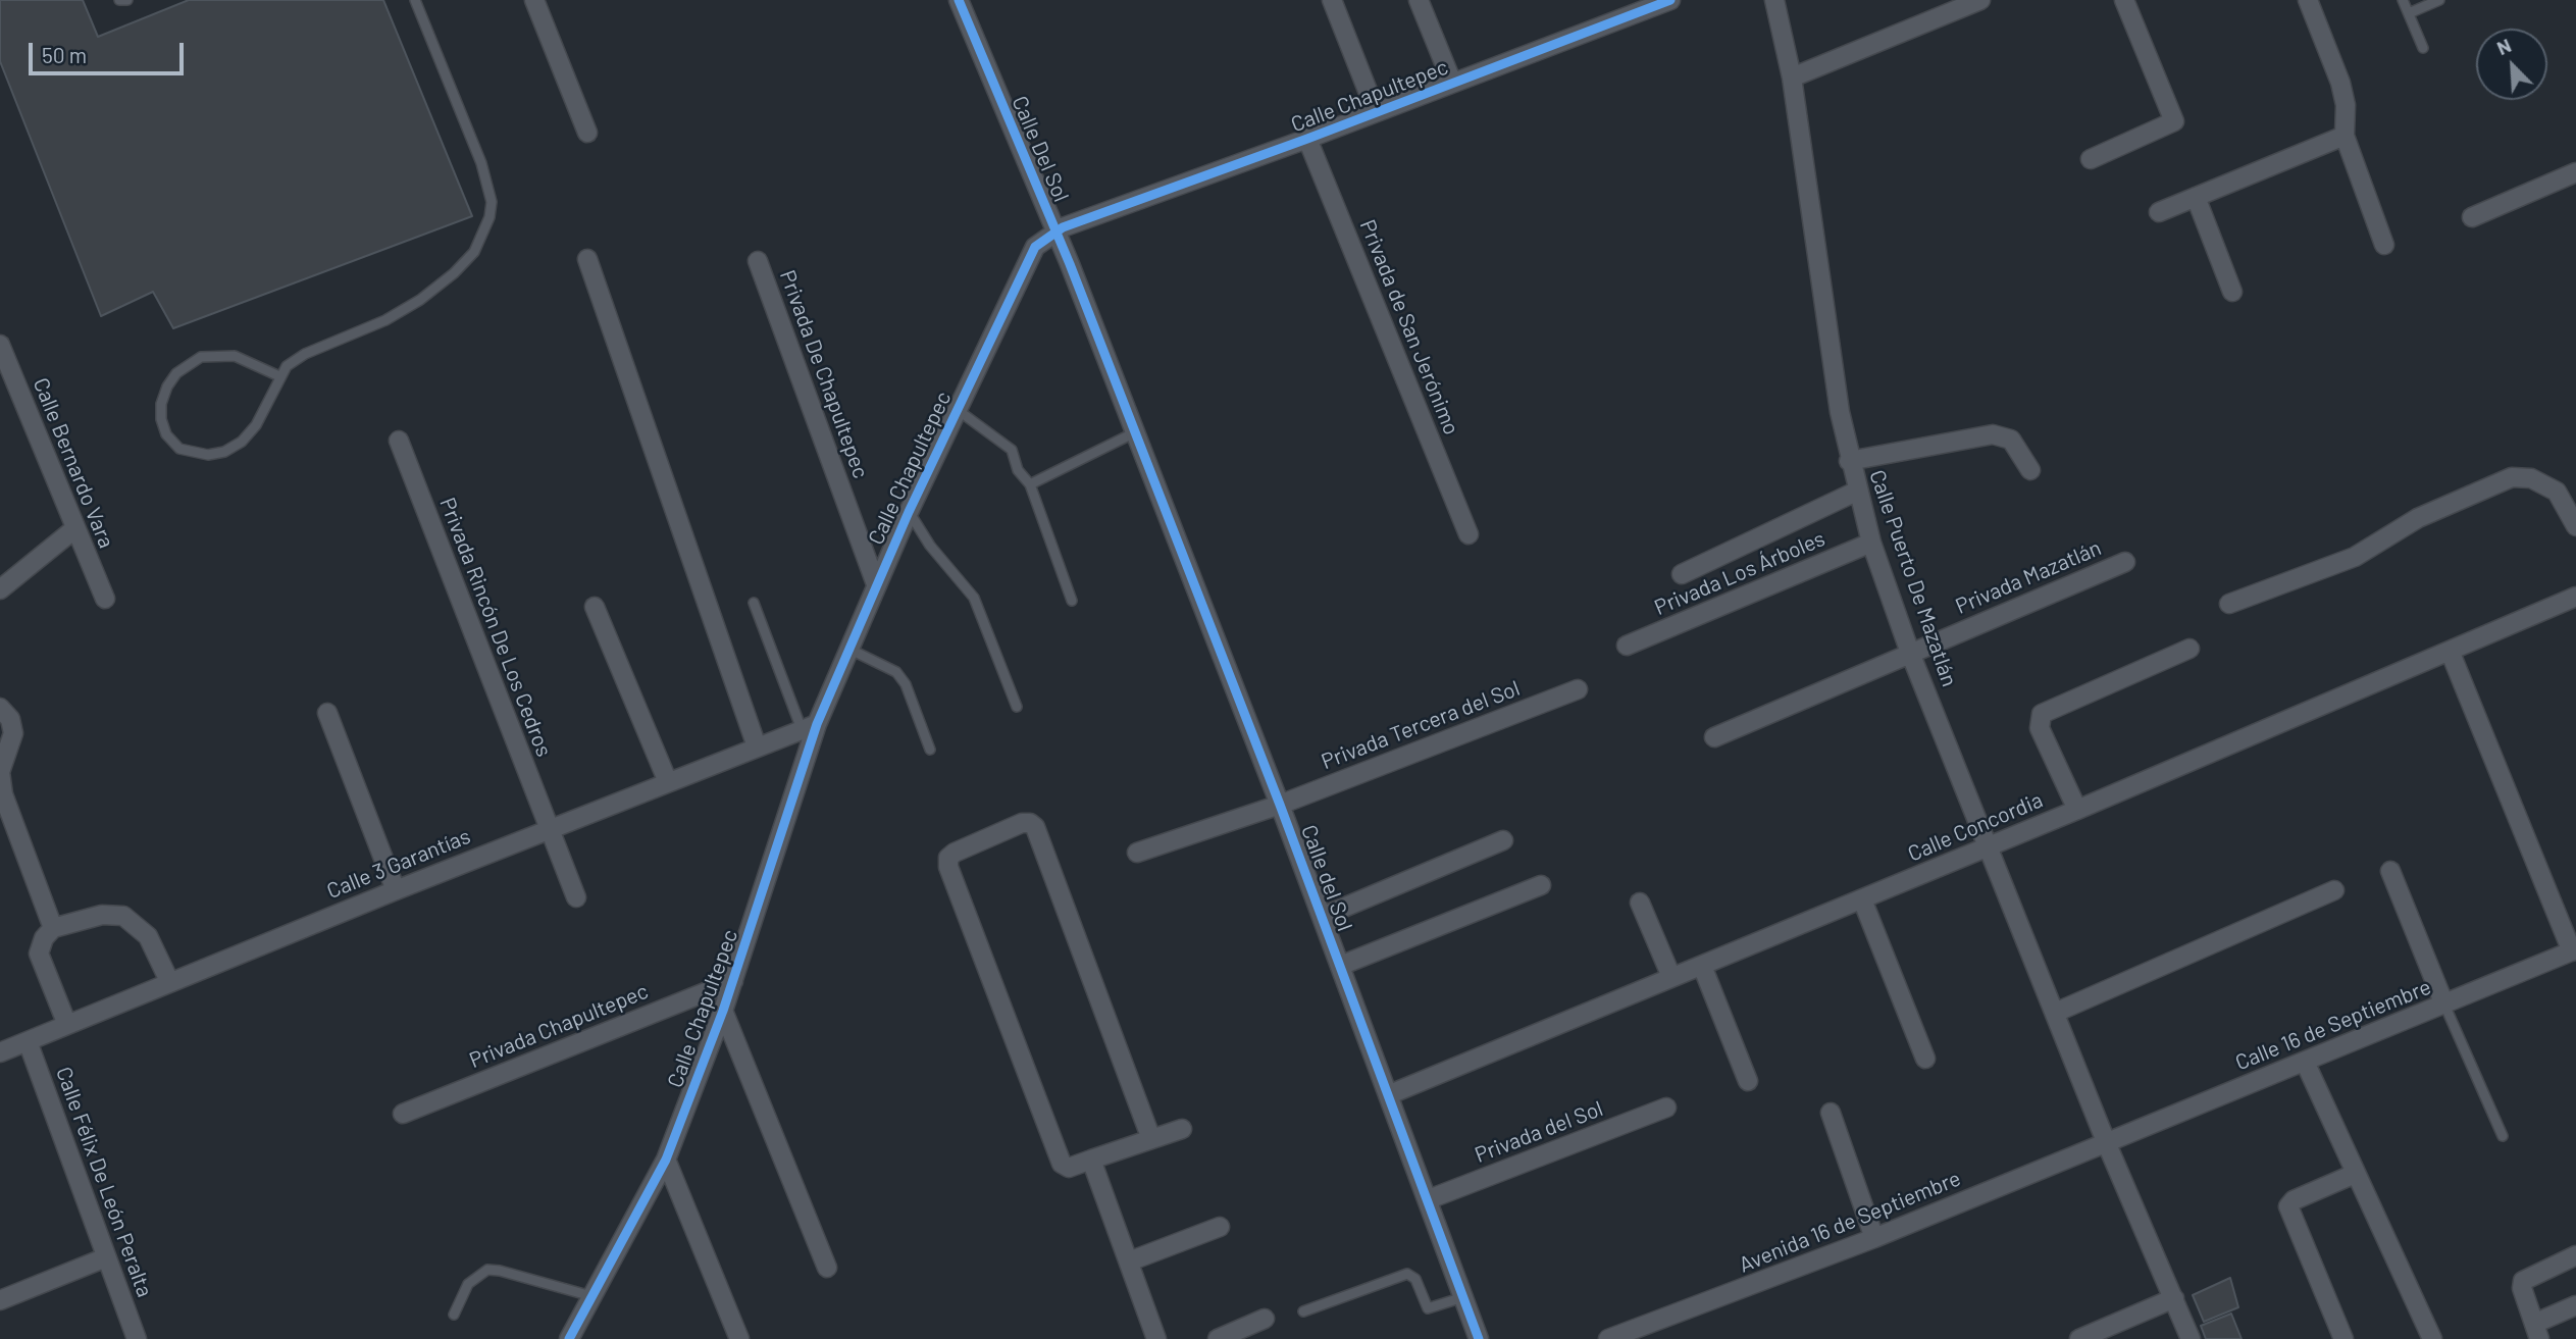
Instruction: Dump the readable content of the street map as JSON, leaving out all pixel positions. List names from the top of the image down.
{
  "streets": {
    "street": [
      "Calle Chapultepec",
      "Calle Del Sol",
      "Privada de San Jerónimo",
      "Privada De Chapultepec",
      "Calle Bernardo Vara",
      "Privada Los Árboles",
      "Privada Mazatlán",
      "Calle Puerto De Mazatlán",
      "Privada Rincón De Los Cedros",
      "Privada Tercera del Sol",
      "Calle Concordia",
      "Calle 3 Garantías",
      "Calle del Sol",
      "Calle 16 de Septiembre",
      "Privada Chapultepec",
      "Privada del Sol",
      "Calle Félix De León Peralta",
      "Avenida 16 de Septiembre"
    ]
  },
  "crossings": [
    ["Calle Chapultepec", "Calle Del Sol"],
    ["Calle Chapultepec", "Privada de San Jerónimo"],
    ["Calle Chapultepec", "Privada De Chapultepec"],
    ["Calle Chapultepec", "Calle 3 Garantías"],
    ["Calle Chapultepec", "Privada Chapultepec"],
    ["Calle Del Sol", "Calle del Sol"],
    ["Privada Los Árboles", "Calle Puerto De Mazatlán"],
    ["Privada Mazatlán", "Calle Puerto De Mazatlán"],
    ["Calle Puerto De Mazatlán", "Calle Concordia"],
    ["Calle Puerto De Mazatlán", "Calle 16 de Septiembre"],
    ["Calle Puerto De Mazatlán", "Avenida 16 de Septiembre"],
    ["Privada Rincón De Los Cedros", "Calle 3 Garantías"],
    ["Privada Tercera del Sol", "Calle del Sol"],
    ["Calle Concordia", "Calle del Sol"],
    ["Calle 3 Garantías", "Calle Félix De León Peralta"],
    ["Calle del Sol", "Privada del Sol"],
    ["Calle 16 de Septiembre", "Avenida 16 de Septiembre"]
  ],
  "scale_bar": "50 m",
  "north": "top left"
}
